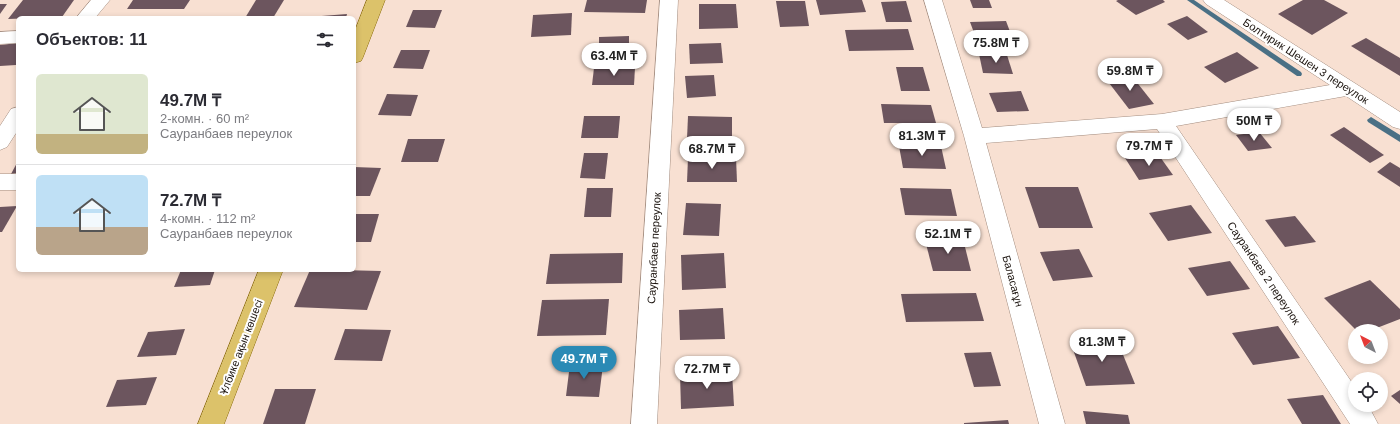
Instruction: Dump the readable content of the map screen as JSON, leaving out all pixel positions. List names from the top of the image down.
{
  "streets": {
    "main road": ["Ұлбике ақын көшесі"],
    "street": [
      "Болтирик Шешен 3 переулок",
      "Сауранбаев переулок",
      "Сауранбаев 2 переулок",
      "Баласағұн"
    ]
  },
  "north": "top left",
  "page": {
    "heading": "Объектов: 11",
    "price": [
      "75.8M ₸",
      "63.4M ₸",
      "59.8M ₸",
      "50M ₸",
      "81.3M ₸",
      "79.7M ₸",
      "68.7M ₸",
      "52.1M ₸",
      "81.3M ₸",
      "49.7M ₸",
      "72.7M ₸"
    ],
    "list": [
      {
        "name": "49.7M ₸",
        "note": "2-комн. · 60 m² · Сауранбаев переулок"
      },
      {
        "name": "72.7M ₸",
        "note": "4-комн. · 112 m² · Сауранбаев переулок"
      }
    ]
  }
}
